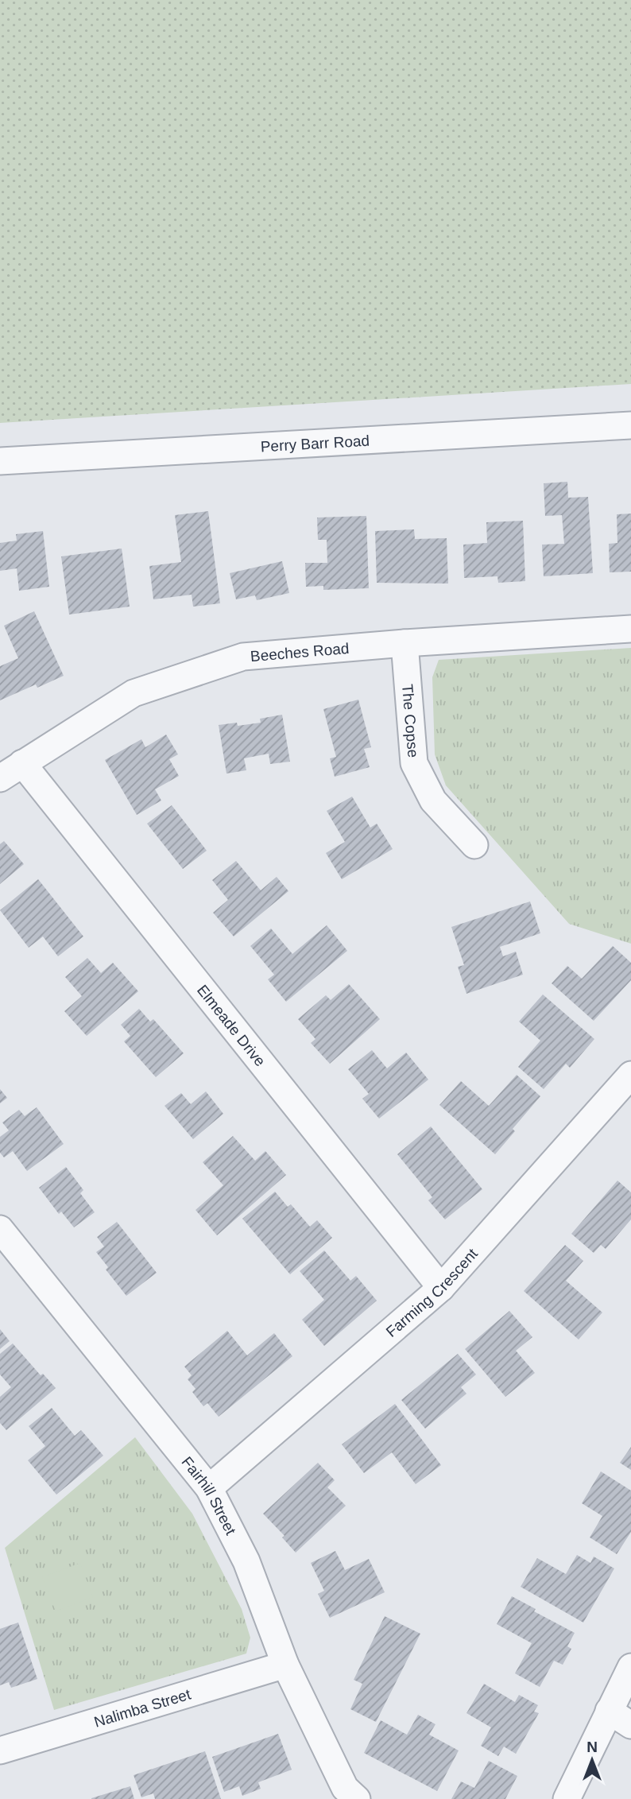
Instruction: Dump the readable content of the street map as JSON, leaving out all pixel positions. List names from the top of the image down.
{
  "streets": {
    "street": [
      "Perry Barr Road",
      "Beeches Road",
      "The Copse",
      "Elmeade Drive",
      "Farming Crescent",
      "Fairhill Street",
      "Nalimba Street"
    ]
  },
  "crossings": [
    ["Beeches Road", "The Copse"],
    ["Beeches Road", "Elmeade Drive"],
    ["Elmeade Drive", "Farming Crescent"],
    ["Farming Crescent", "Fairhill Street"],
    ["Fairhill Street", "Nalimba Street"]
  ],
  "north": "top"
}
